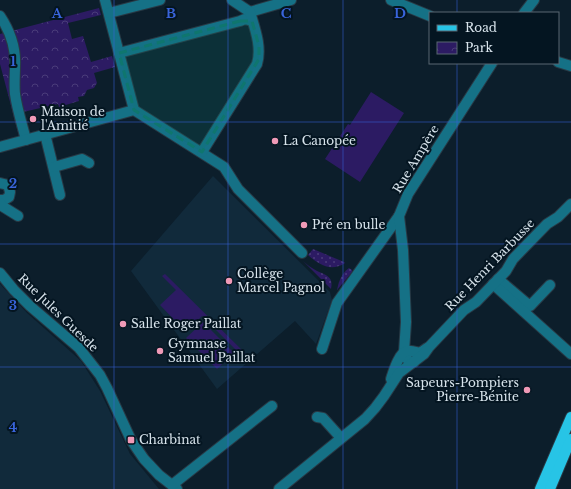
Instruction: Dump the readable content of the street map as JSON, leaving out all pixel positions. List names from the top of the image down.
{
  "streets": {
    "street": ["Rue Ampère", "Rue Henri Barbusse", "Rue Jules Guesde"]
  },
  "crossings": [
    ["Rue Ampère", "Rue Henri Barbusse"]
  ],
  "places": {
    "other": [
      "Maison de l'Amitié",
      "La Canopée",
      "Pré en bulle",
      "Collège Marcel Pagnol",
      "Salle Roger Paillat",
      "Gymnase Samuel Paillat",
      "Sapeurs-Pompiers Pierre-Bénite"
    ],
    "transit": ["Charbinat"]
  },
  "legend": ["Road", "Park"],
  "grid": {
    "columns": [
      "A",
      "B",
      "C",
      "D"
    ],
    "rows": [
      "1",
      "2",
      "3",
      "4"
    ]
  }
}
